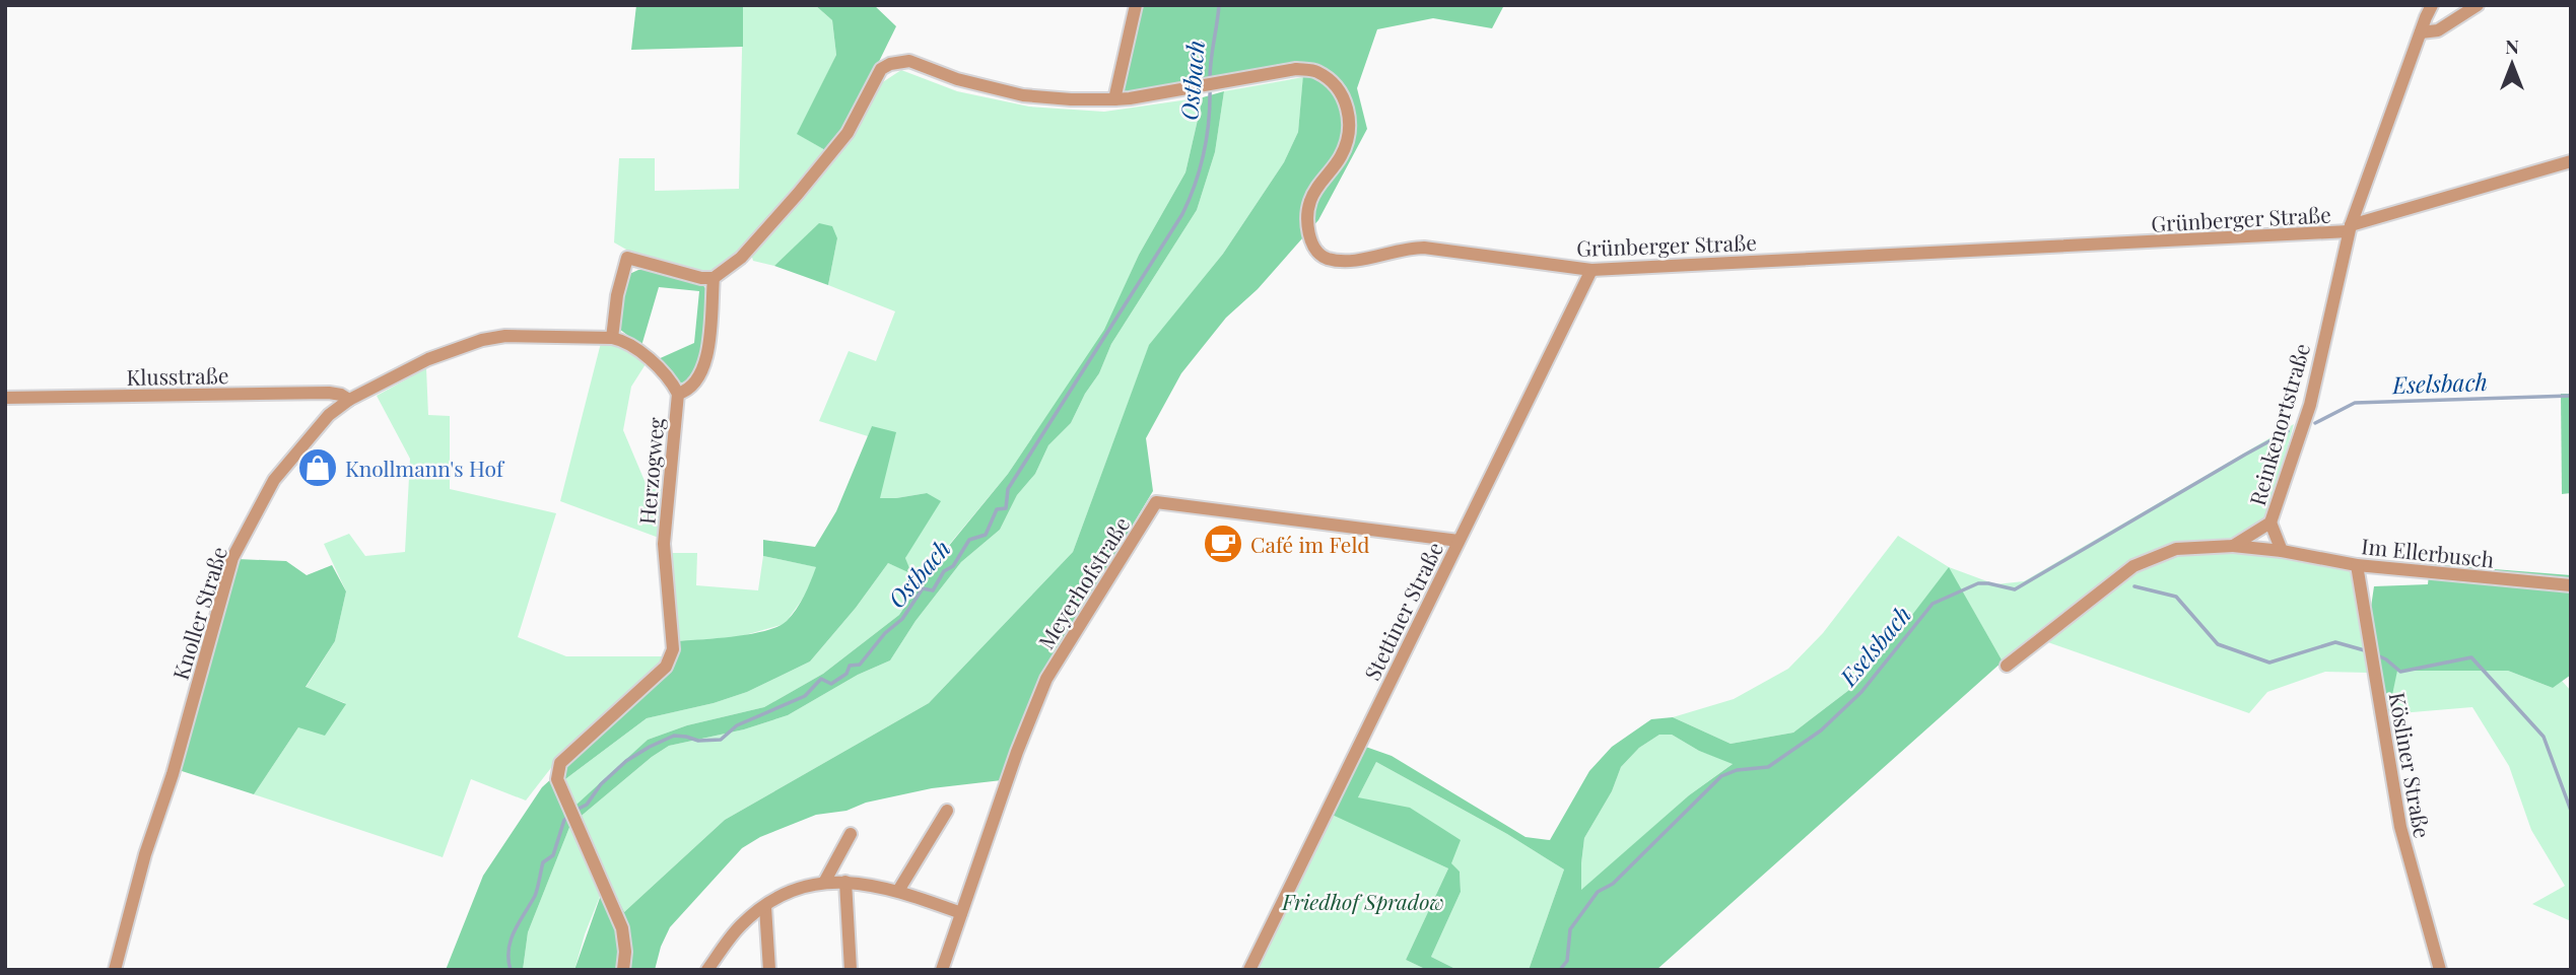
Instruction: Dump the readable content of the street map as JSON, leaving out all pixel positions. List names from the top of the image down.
{
  "streets": {
    "street": [
      "Grünberger Straße",
      "Klusstraße",
      "Reinkenortstraße",
      "Herzogweg",
      "Im Ellerbusch",
      "Meyerhofstraße",
      "Stettiner Straße",
      "Knoller Straße",
      "Kösliner Straße"
    ]
  },
  "crossings": [
    ["Grünberger Straße", "Reinkenortstraße"],
    ["Grünberger Straße", "Stettiner Straße"],
    ["Klusstraße", "Knoller Straße"],
    ["Reinkenortstraße", "Im Ellerbusch"],
    ["Herzogweg", "Knoller Straße"],
    ["Im Ellerbusch", "Kösliner Straße"],
    ["Meyerhofstraße", "Stettiner Straße"]
  ],
  "water": ["Ostbach", "Eselsbach"],
  "parks": ["Friedhof Spradow"],
  "places": {
    "shop": ["Knollmann's Hof"],
    "cafe": ["Café im Feld"]
  },
  "north": "top"
}
